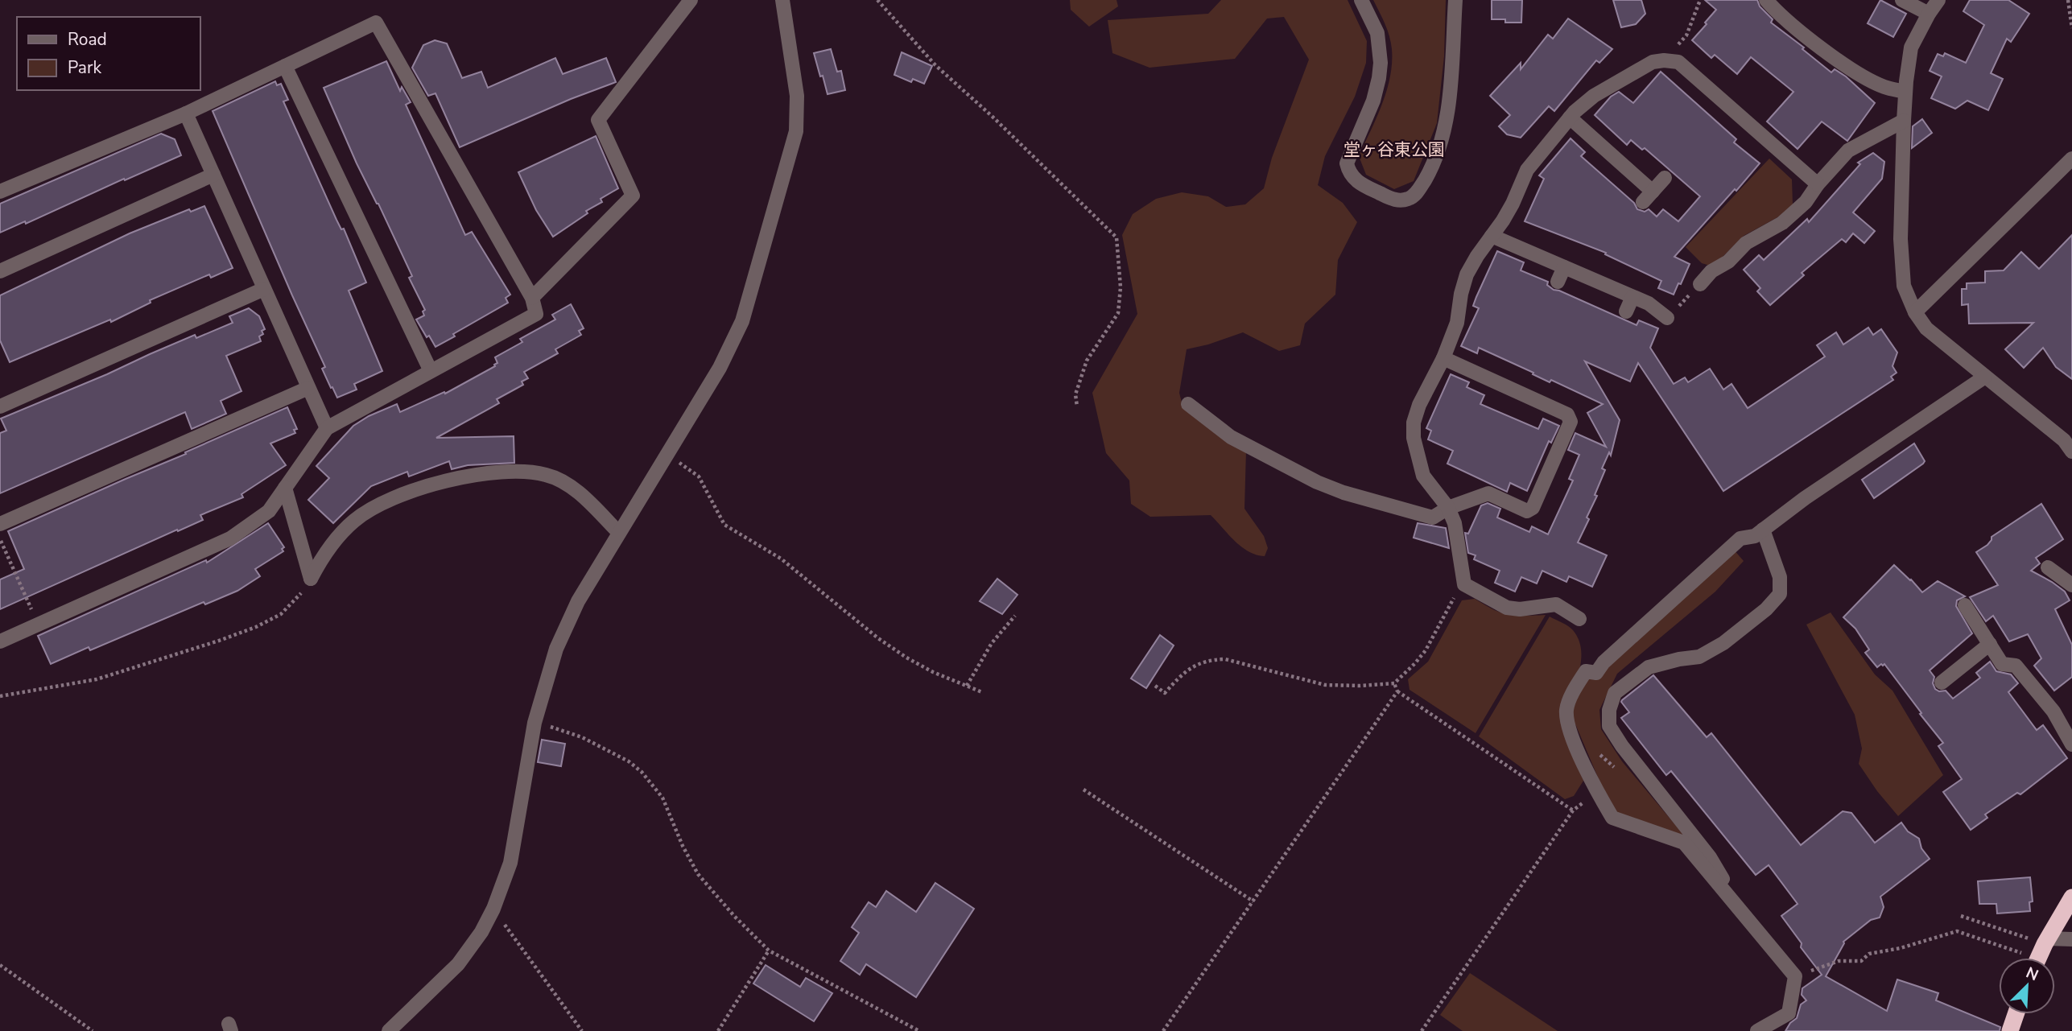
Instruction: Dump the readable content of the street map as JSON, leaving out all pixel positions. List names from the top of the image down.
{
  "parks": ["堂ヶ谷東公園"],
  "legend": ["Road", "Park"],
  "north": "top right"
}
